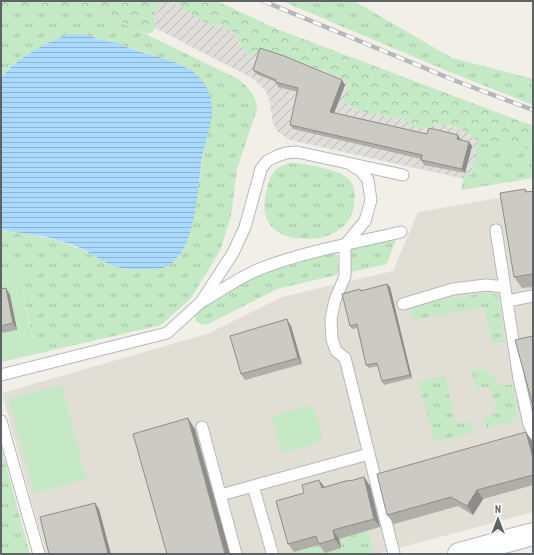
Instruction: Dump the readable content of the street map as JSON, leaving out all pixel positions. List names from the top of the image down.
{
  "north": "top"
}
